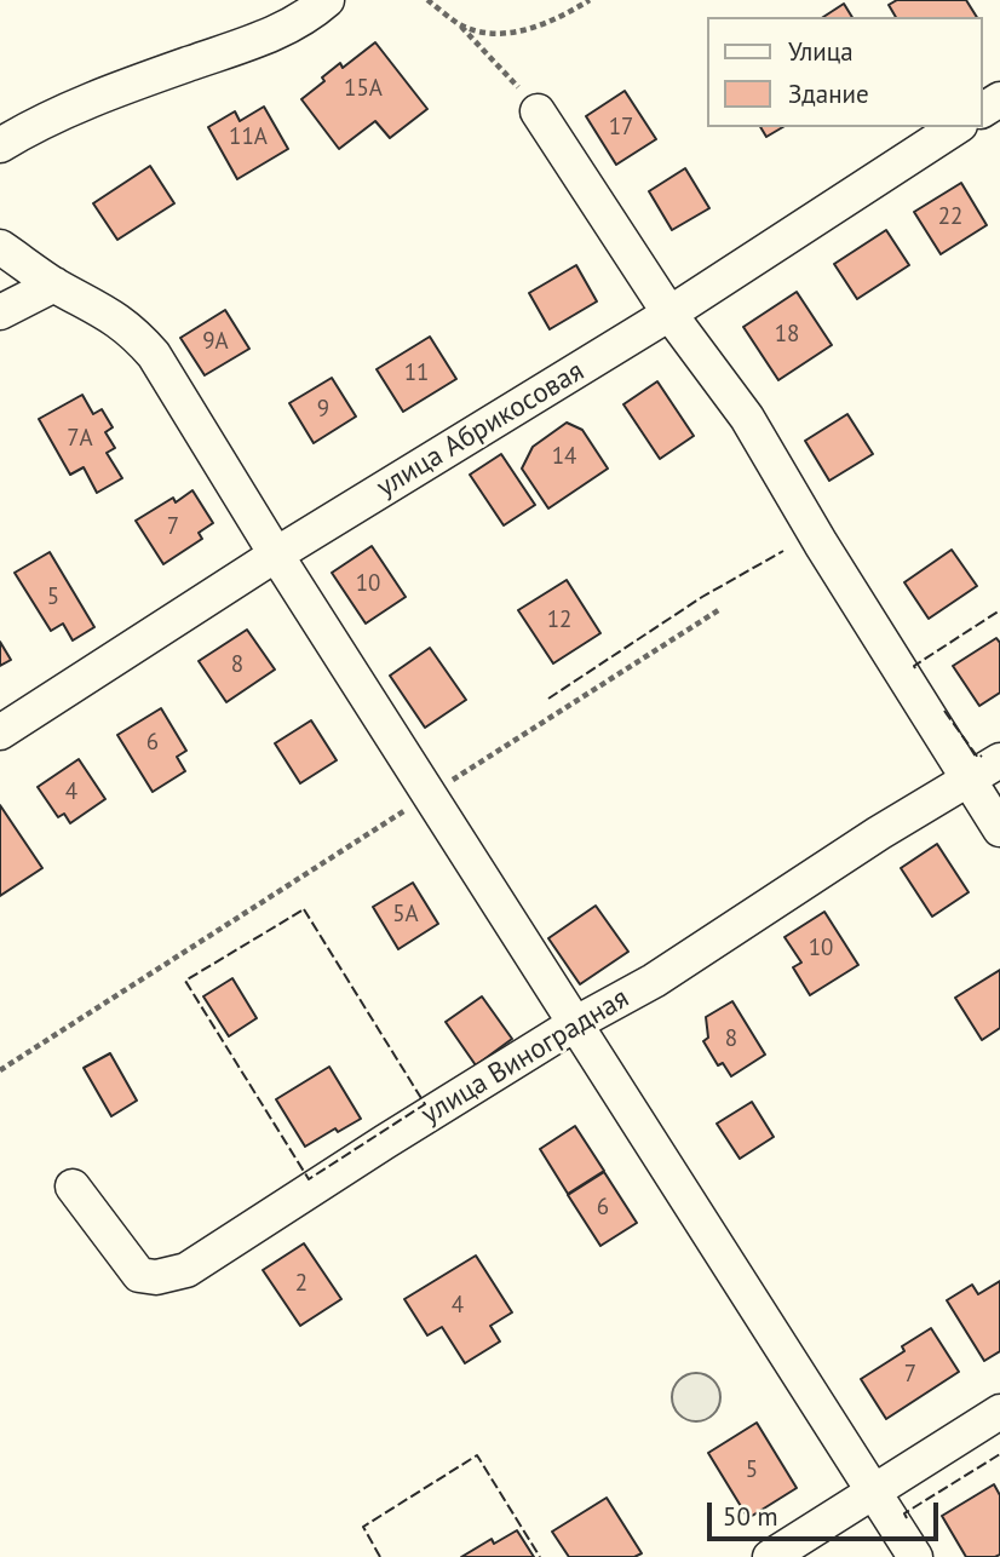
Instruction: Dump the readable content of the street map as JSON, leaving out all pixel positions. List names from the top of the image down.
{
  "streets": {
    "lane": ["улица Абрикосовая", "улица Виноградная"]
  },
  "house_numbers": [
    "15А",
    "17",
    "11А",
    "22",
    "18",
    "9А",
    "11",
    "9",
    "7А",
    "14",
    "7",
    "10",
    "5",
    "12",
    "8",
    "6",
    "4",
    "5А",
    "10",
    "8",
    "6",
    "2",
    "4",
    "7",
    "5"
  ],
  "legend": ["Улица", "Здание"],
  "scale_bar": "50 m"
}
